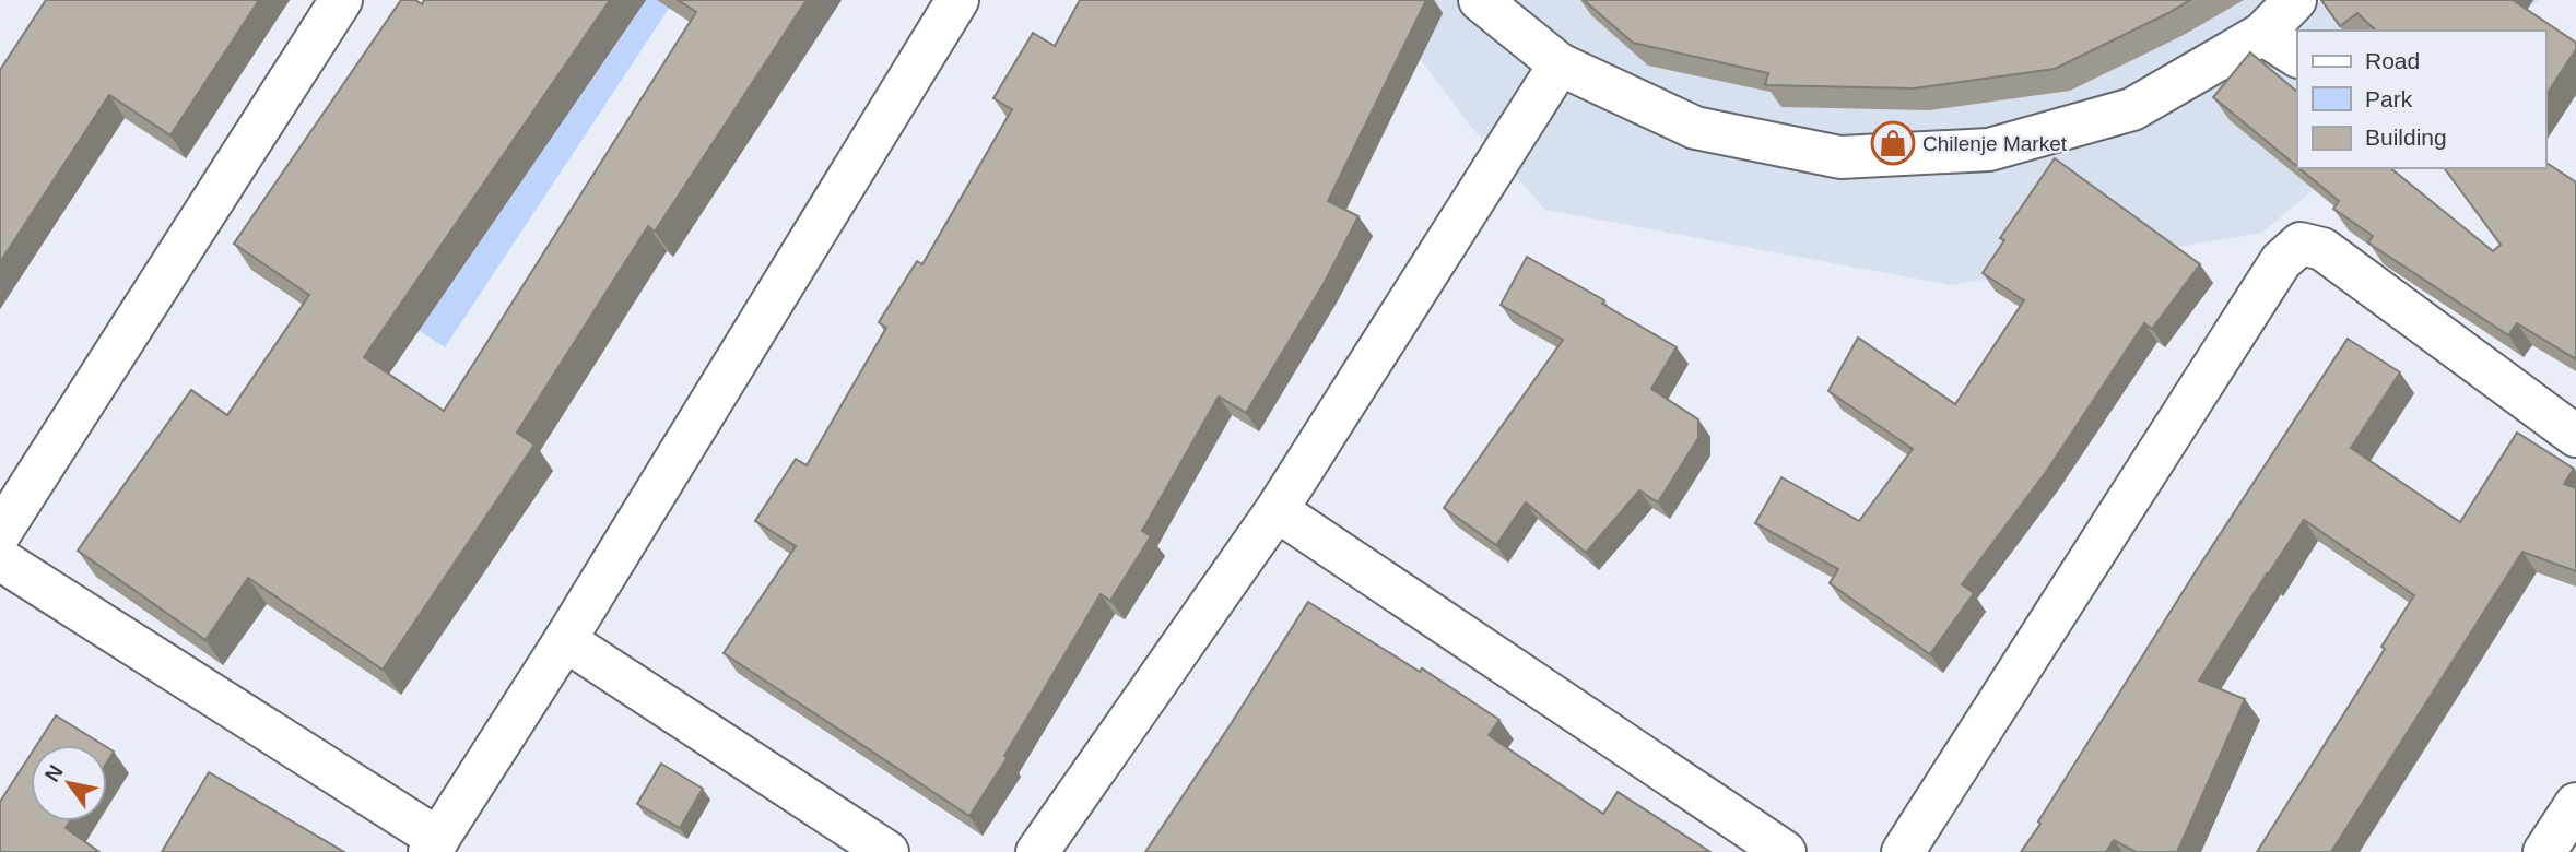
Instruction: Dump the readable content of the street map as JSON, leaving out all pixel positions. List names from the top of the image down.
{
  "places": {
    "shop": ["Chilenje Market"]
  },
  "legend": ["Road", "Park", "Building"],
  "north": "top left"
}
